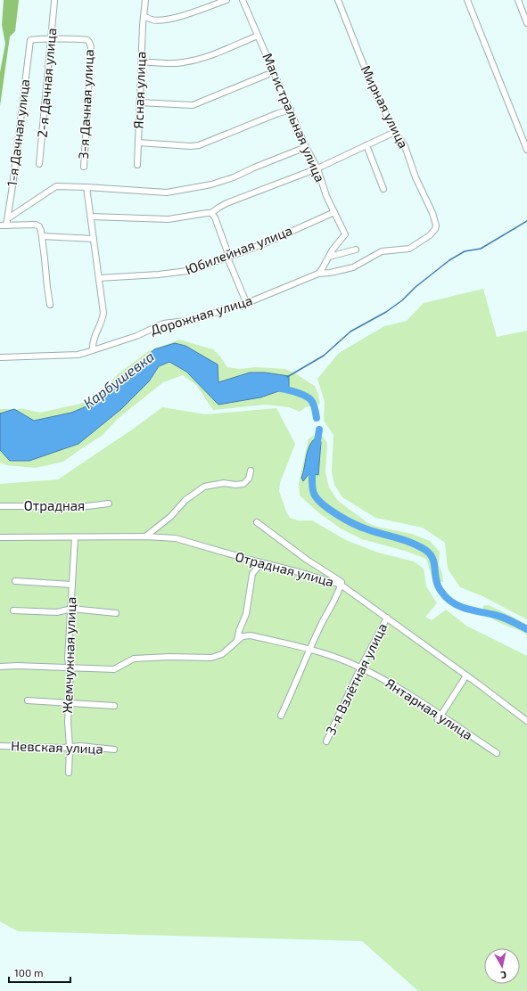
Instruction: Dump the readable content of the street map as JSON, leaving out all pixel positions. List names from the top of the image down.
{
  "streets": {
    "street": [
      "2-я Дачная улица",
      "Ясная улица",
      "3-я Дачная улица",
      "Мирная улица",
      "Магистральная улица",
      "1-я Дачная улица",
      "Юбилейная улица",
      "Дорожная улица",
      "Отрадная",
      "Отрадная улица",
      "Жемчужная улица",
      "3-я Взлётная улица",
      "Янтарная улица",
      "Невская улица"
    ]
  },
  "crossings": [
    ["2-я Дачная улица", "3-я Дачная улица"],
    ["2-я Дачная улица", "1-я Дачная улица"],
    ["3-я Дачная улица", "1-я Дачная улица"],
    ["Мирная улица", "Дорожная улица"],
    ["Магистральная улица", "Юбилейная улица"],
    ["Отрадная улица", "Жемчужная улица"],
    ["Отрадная улица", "3-я Взлётная улица"],
    ["Жемчужная улица", "Невская улица"],
    ["3-я Взлётная улица", "Янтарная улица"]
  ],
  "water": ["Карбушевка"],
  "scale_bar": "100 m",
  "north": "bottom"
}
